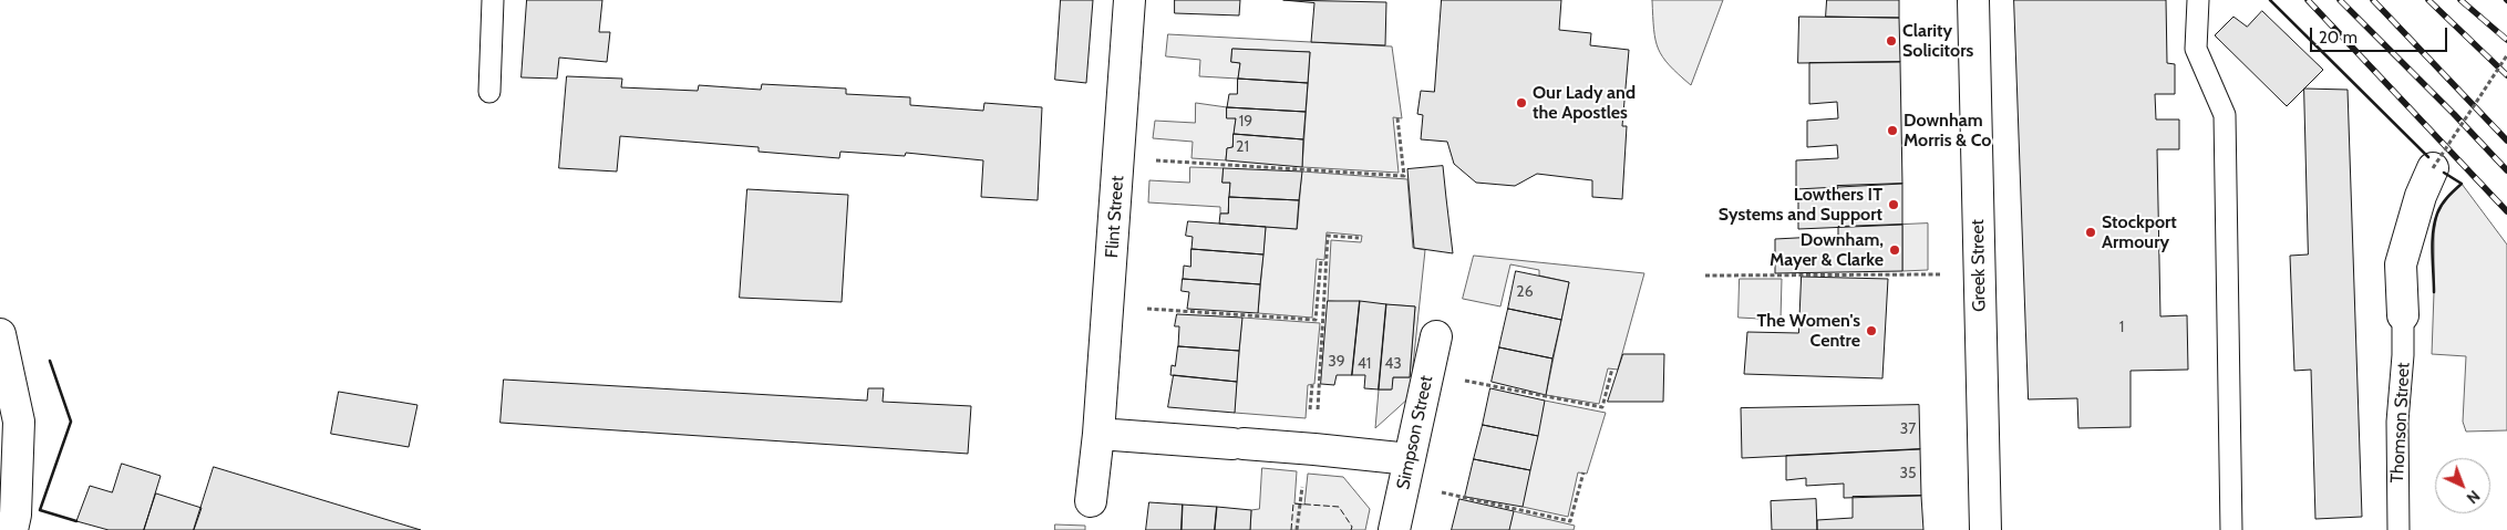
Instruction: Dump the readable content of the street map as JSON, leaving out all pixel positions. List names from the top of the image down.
{
  "streets": {
    "street": ["Flint Street", "Greek Street", "Simpson Street"],
    "lane": ["Thomson Street"]
  },
  "places": [
    "Clarity Solicitors",
    "Our Lady and the Apostles",
    "Downham Morris & Co",
    "Lowthers IT Systems and Support",
    "Stockport Armoury",
    "Downham, Mayer & Clarke",
    "The Women's Centre"
  ],
  "house_numbers": [
    "19",
    "21",
    "26",
    "1",
    "39",
    "41",
    "43",
    "37",
    "35"
  ],
  "scale_bar": "20 m",
  "north": "bottom right"
}
